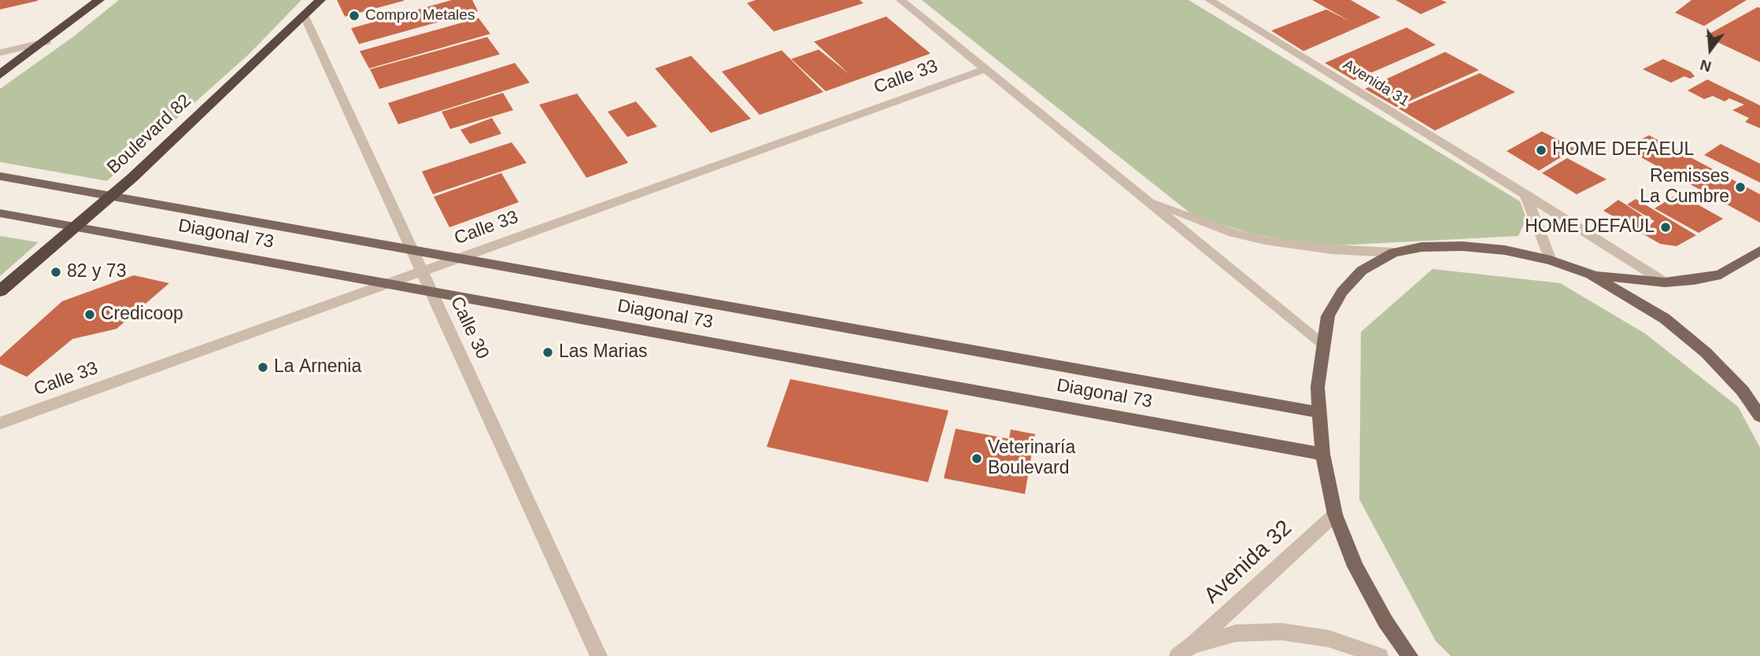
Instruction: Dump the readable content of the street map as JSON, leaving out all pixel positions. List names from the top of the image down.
{
  "streets": {
    "highway": ["Boulevard 82"],
    "main road": ["Diagonal 73"],
    "street": [
      "Calle 33",
      "Avenida 31",
      "Calle 30",
      "Avenida 32"
    ]
  },
  "crossings": [
    ["Calle 33", "Diagonal 73"],
    ["Calle 33", "Calle 30"],
    ["Boulevard 82", "Diagonal 73"],
    ["Boulevard 82", "Calle 30"],
    ["Diagonal 73", "Calle 30"]
  ],
  "places": [
    "Compro Metales",
    "HOME DEFAEUL",
    "Remisses La Cumbre",
    "HOME DEFAUL",
    "82 y 73",
    "Credicoop",
    "Las Marias",
    "La Arnenia",
    "Veterinaría Boulevard"
  ],
  "north": "bottom"
}
